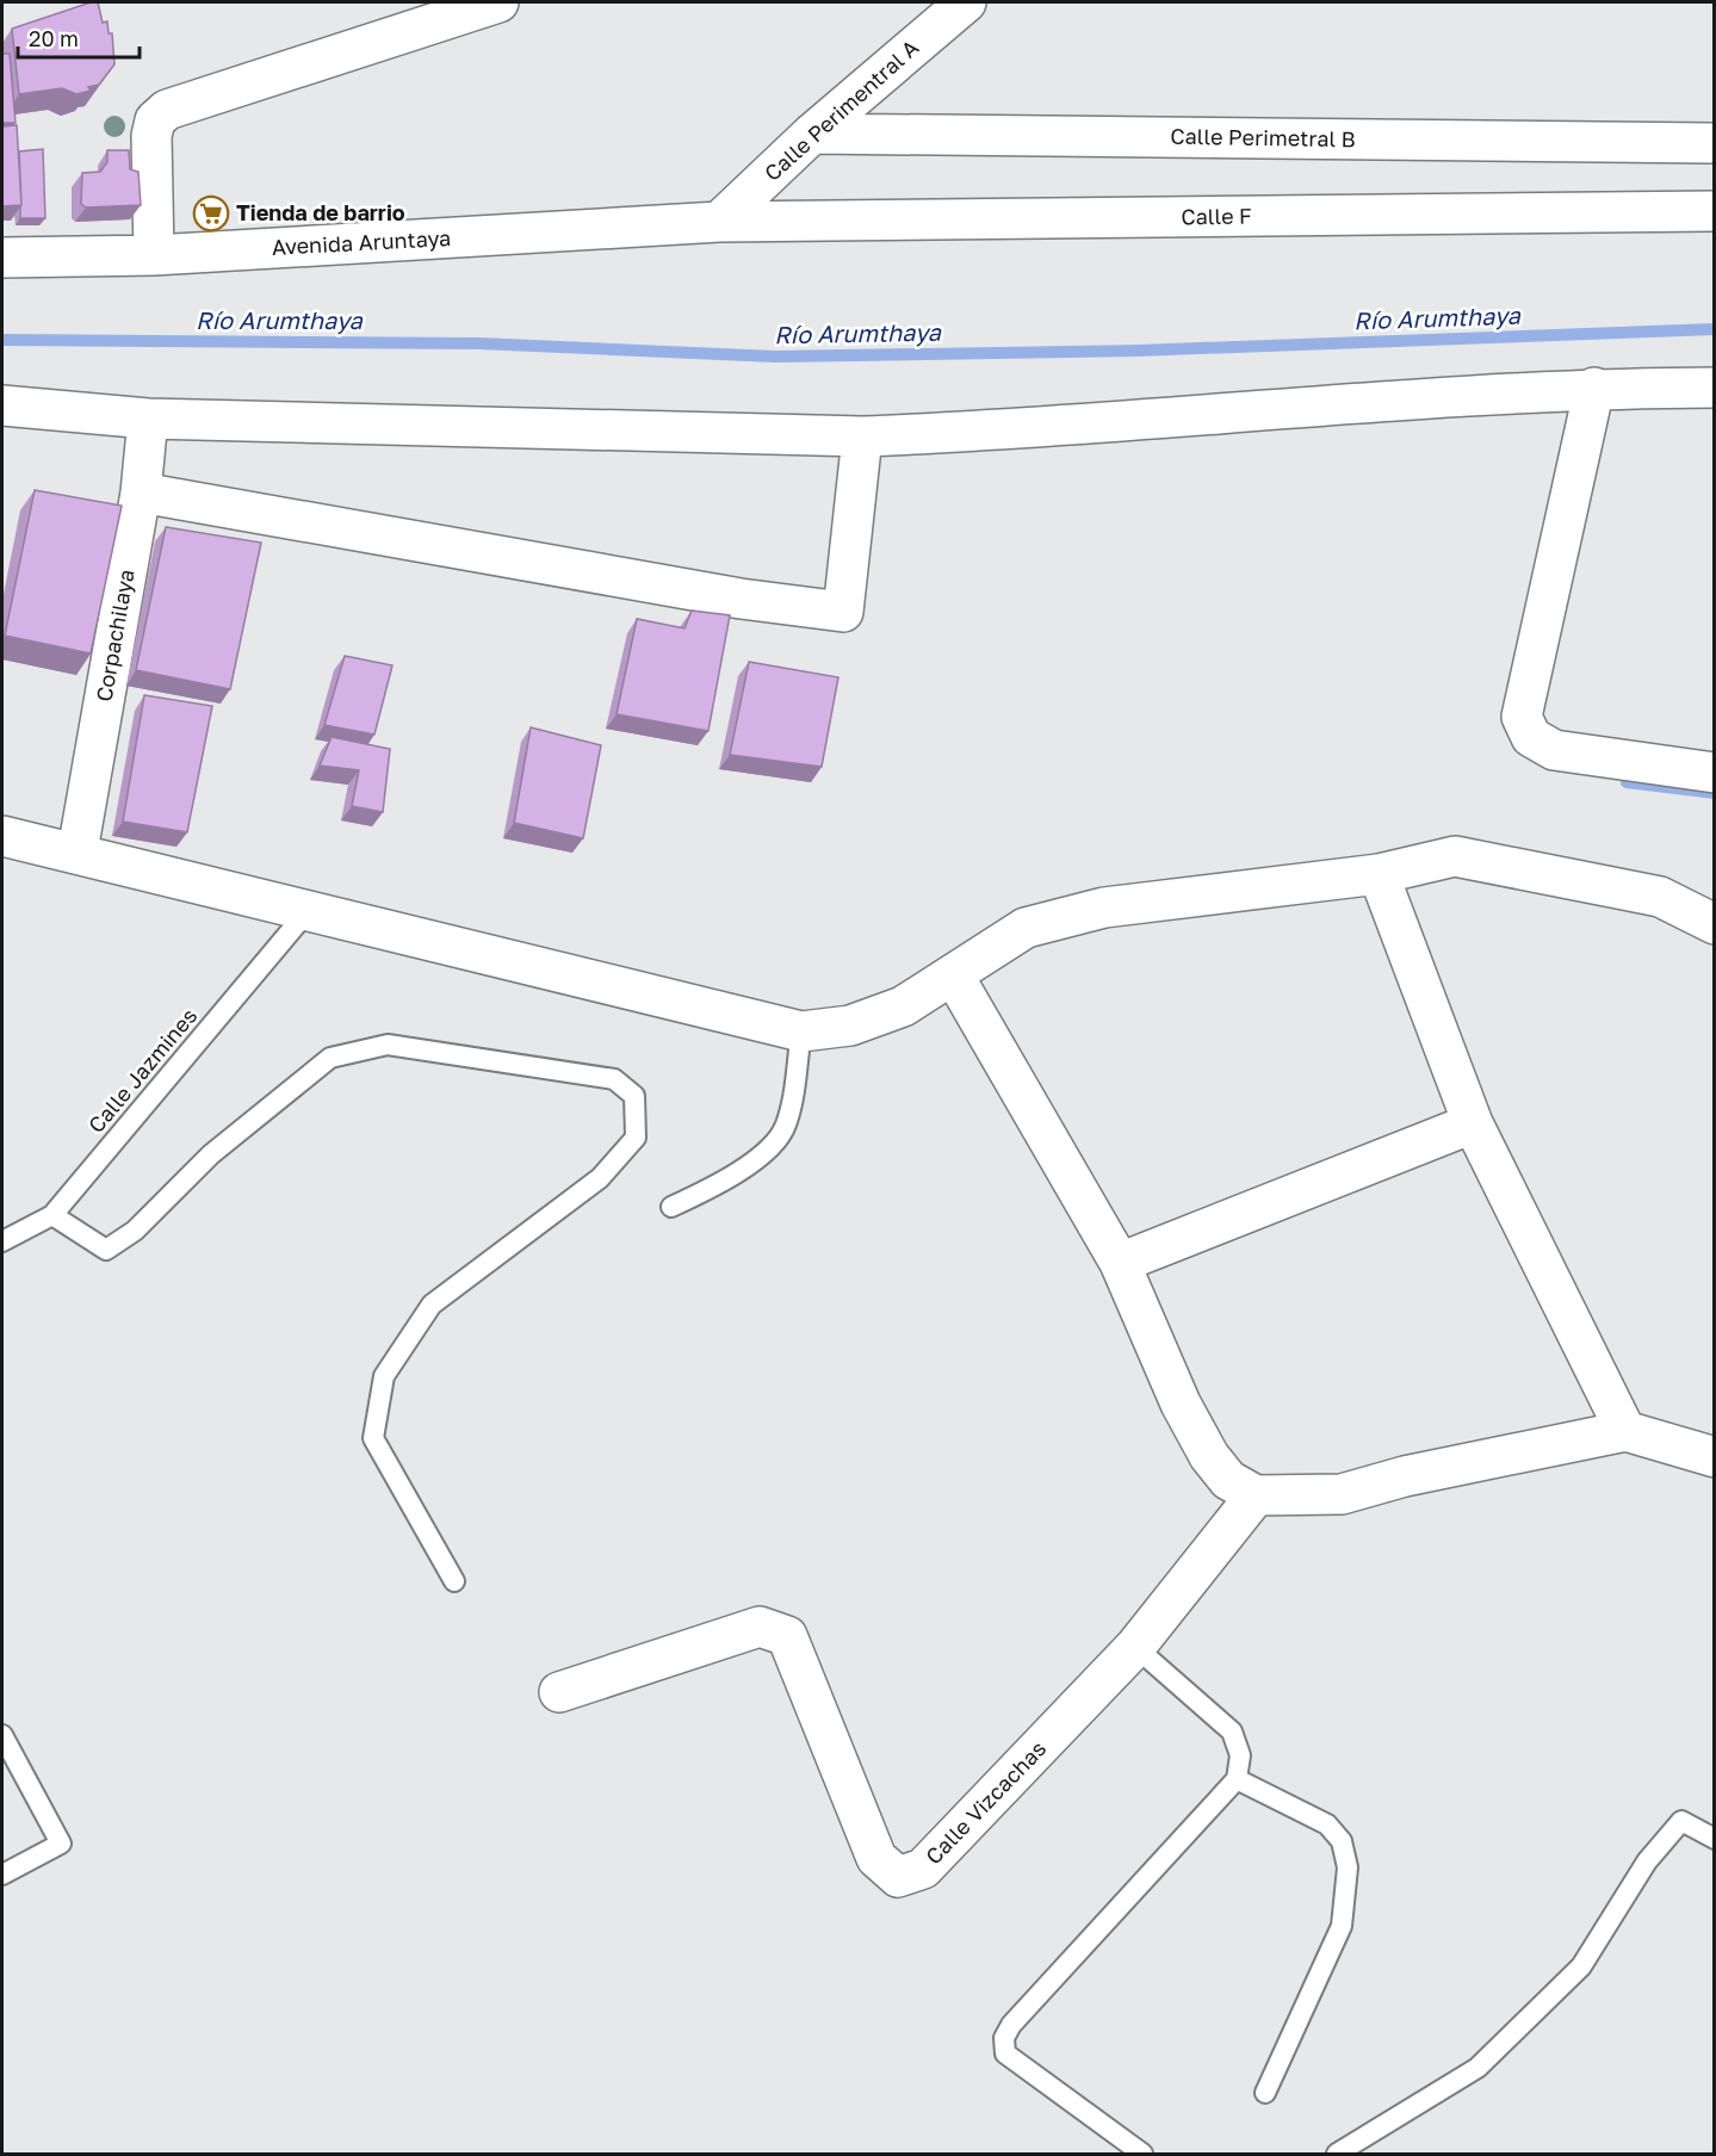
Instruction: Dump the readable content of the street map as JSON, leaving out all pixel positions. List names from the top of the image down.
{
  "streets": {
    "street": [
      "Calle Perimentral A",
      "Calle Perimetral B",
      "Calle F",
      "Avenida Aruntaya",
      "Corpachilaya",
      "Calle Vizcachas"
    ],
    "lane": ["Calle Jazmines"]
  },
  "crossings": [
    ["Calle Perimentral A", "Calle Perimetral B"],
    ["Calle Perimentral A", "Calle F"],
    ["Calle Perimentral A", "Avenida Aruntaya"],
    ["Calle F", "Avenida Aruntaya"]
  ],
  "water": ["Río Arumthaya"],
  "places": {
    "supermarket": ["Tienda de barrio"]
  },
  "scale_bar": "20 m"
}
